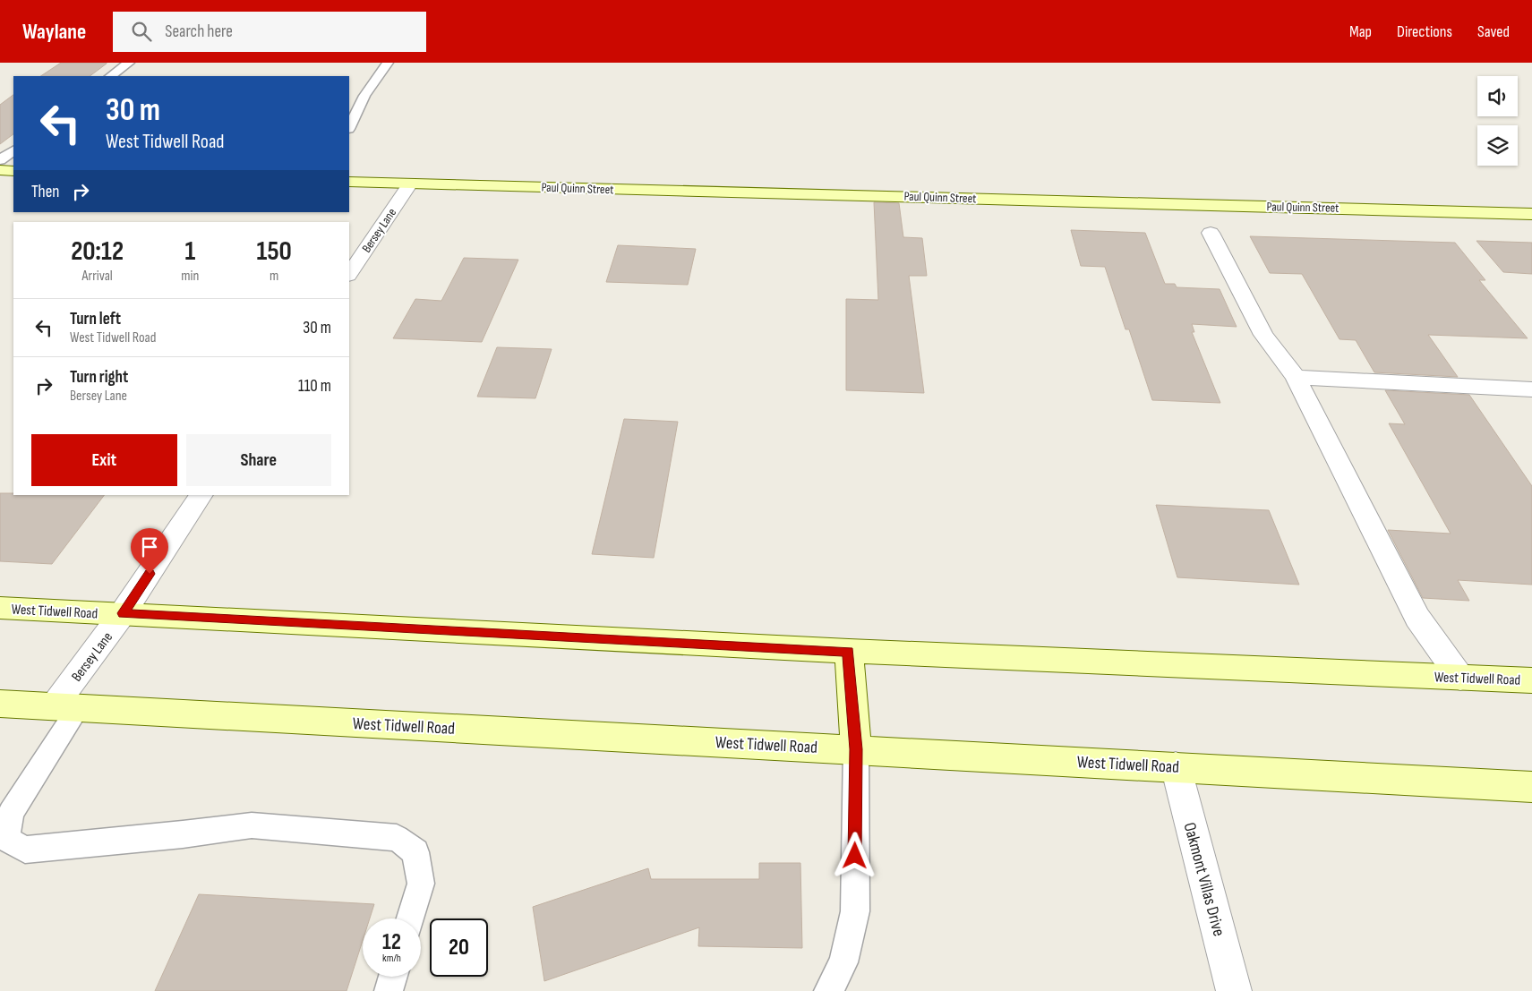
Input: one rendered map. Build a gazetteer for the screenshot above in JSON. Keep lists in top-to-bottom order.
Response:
{
  "streets": {
    "main road": ["Paul Quinn Street", "West Tidwell Road"],
    "street": ["Bersey Lane", "Oakmont Villas Drive"]
  },
  "crossings": [
    ["Paul Quinn Street", "Bersey Lane"],
    ["Bersey Lane", "West Tidwell Road"],
    ["West Tidwell Road", "Oakmont Villas Drive"]
  ],
  "page": {
    "header": "Waylane",
    "search": "Search here",
    "nav": ["Map", "Directions", "Saved"],
    "turn": ["30 m", "West Tidwell Road"],
    "then": "Then",
    "eta": [
      "20:12",
      "Arrival",
      "1",
      "min",
      "150",
      "m"
    ],
    "list": [
      {
        "name": "Turn left",
        "note": "West Tidwell Road",
        "value": "30 m"
      },
      {
        "name": "Turn right",
        "note": "Bersey Lane",
        "value": "110 m"
      }
    ],
    "buttons": ["Exit", "Share"],
    "speed": "12 km/h",
    "limit": "20"
  }
}
